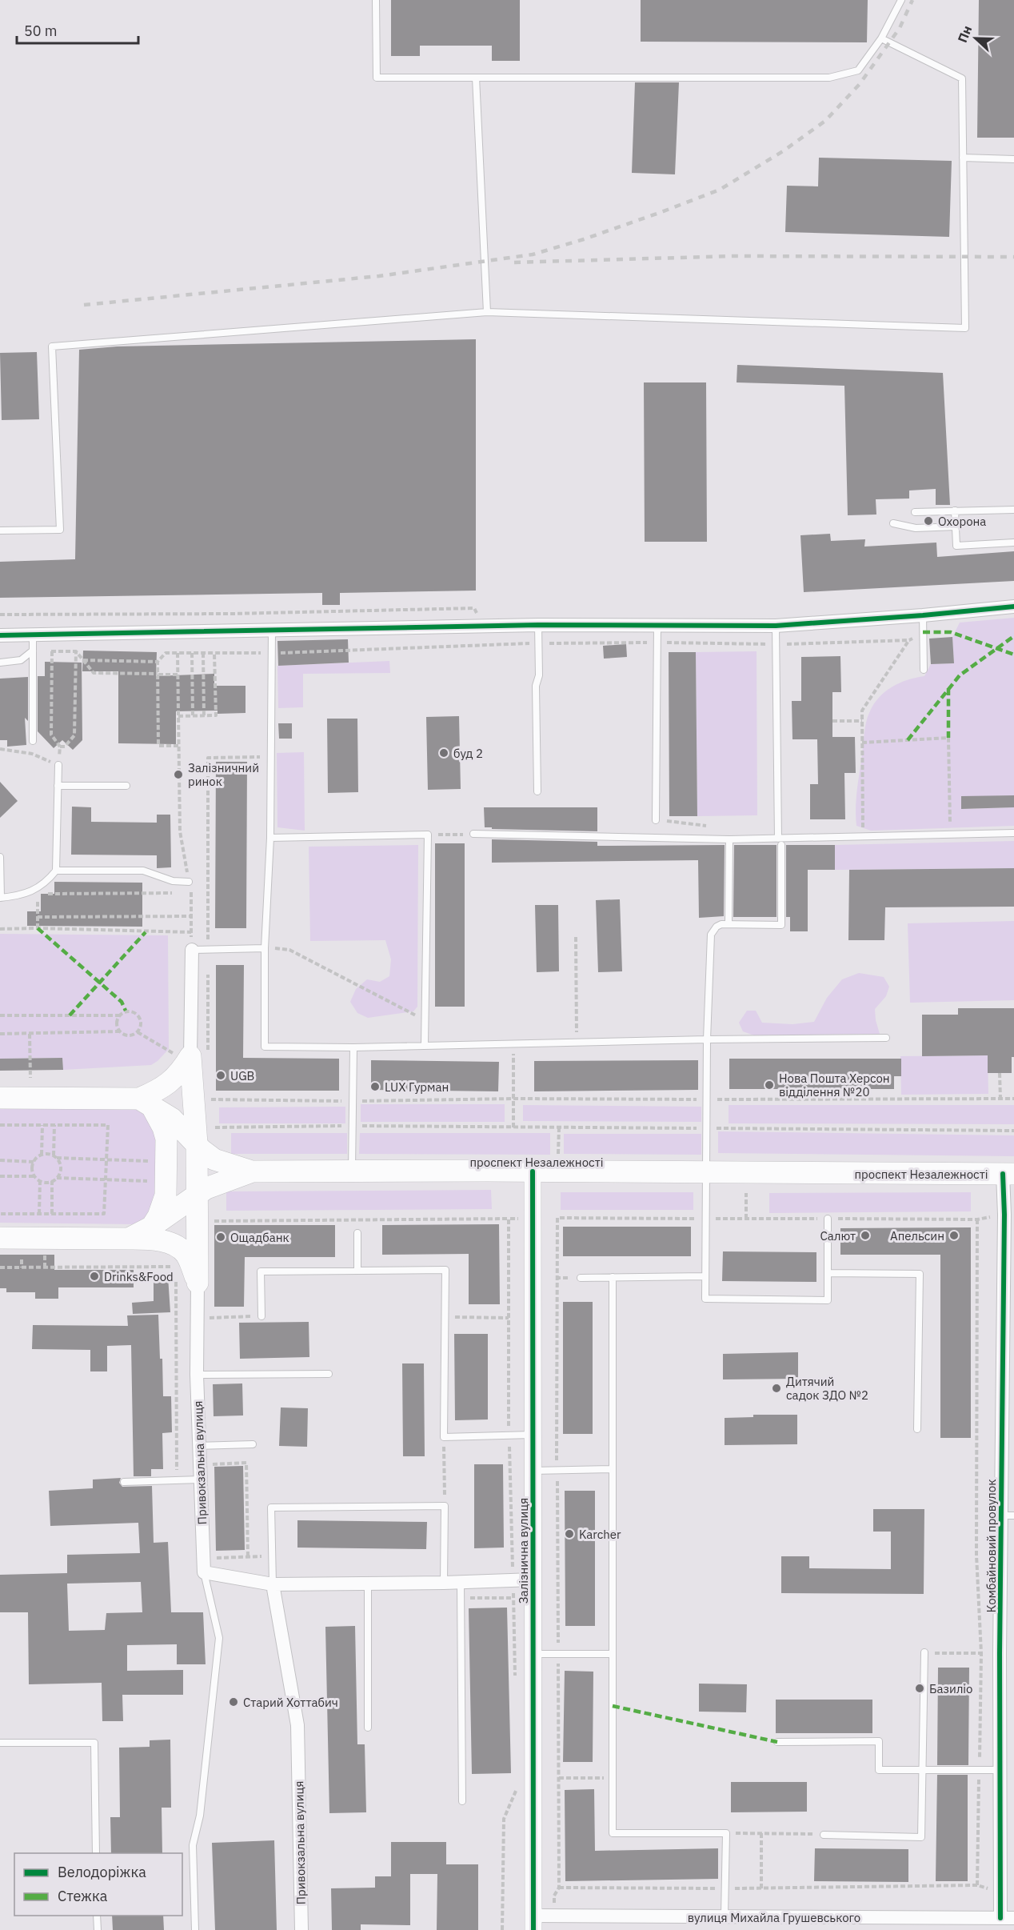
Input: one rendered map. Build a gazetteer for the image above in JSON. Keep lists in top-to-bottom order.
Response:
{
  "streets": {
    "main road": ["проспект Незалежності"],
    "street": [
      "Привокзальна вулиця",
      "Комбайновий провулок",
      "Залізнична вулиця",
      "вулиця Михайла Грушевського"
    ]
  },
  "crossings": [
    ["проспект Незалежності", "Комбайновий провулок"],
    ["проспект Незалежності", "Залізнична вулиця"],
    ["Комбайновий провулок", "вулиця Михайла Грушевського"],
    ["Залізнична вулиця", "вулиця Михайла Грушевського"]
  ],
  "places": [
    "Охорона",
    "буд 2",
    "Залізничний ринок",
    "UGB",
    "Нова Пошта Херсон відділення №20",
    "LUX Гурман",
    "Салют",
    "Апельсин",
    "Ощадбанк",
    "Drinks&Food",
    "Дитячий садок ЗДО №2",
    "Karcher",
    "Базиліо",
    "Старий Хоттабич"
  ],
  "legend": ["Велодоріжка", "Стежка"],
  "scale_bar": "50 m",
  "north": "left"
}
